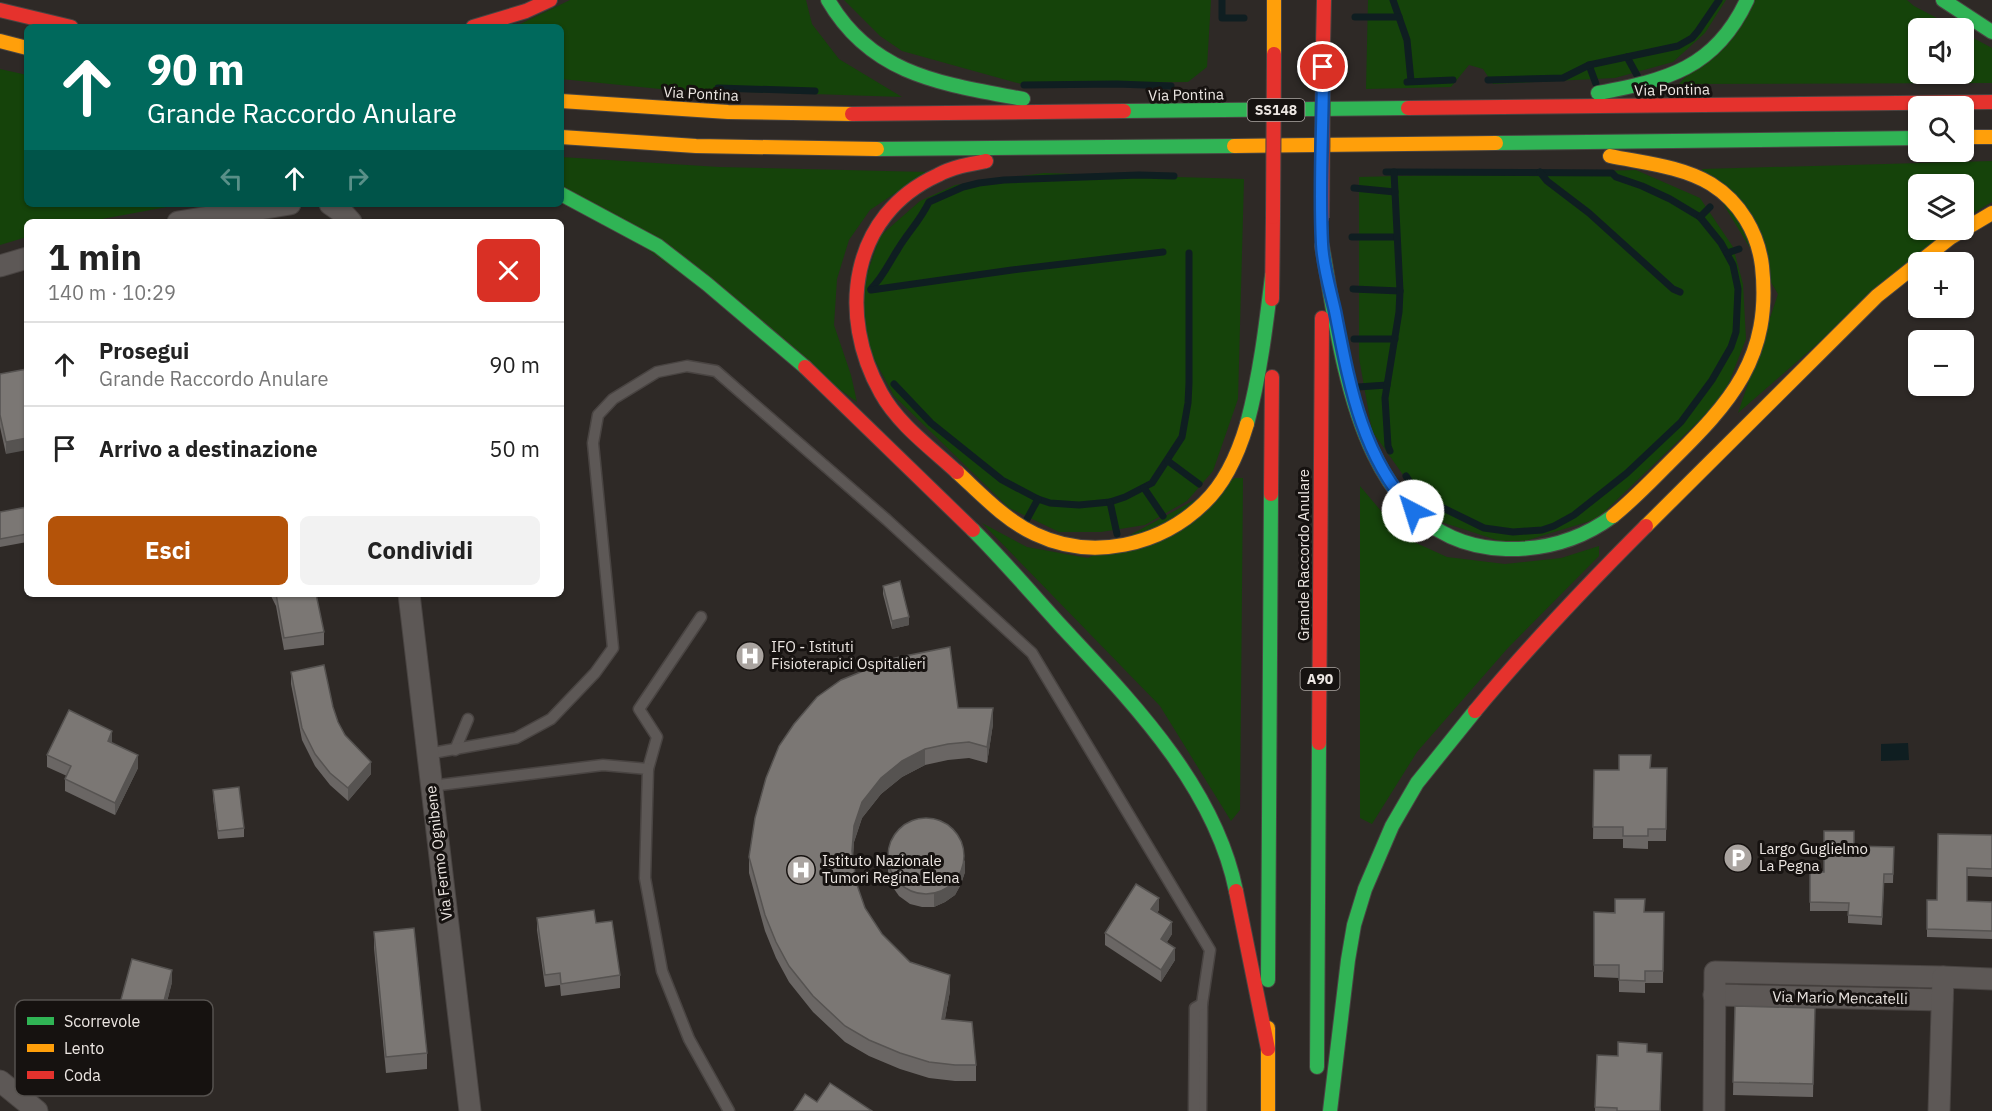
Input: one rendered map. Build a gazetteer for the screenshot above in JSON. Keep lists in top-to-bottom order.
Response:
{
  "streets": {
    "highway": [
      "Via Pontina",
      "SS148",
      "Grande Raccordo Anulare",
      "A90"
    ],
    "street": ["Via Fermo Ognibene", "Via Mario Mencatelli"]
  },
  "places": {
    "hospital": ["IFO - Istituti Fisioterapici Ospitalieri", "Istituto Nazionale Tumori Regina Elena"],
    "parking": ["Largo Guglielmo La Pegna"]
  },
  "legend": ["Scorrevole", "Lento", "Coda"],
  "page": {
    "map_buttons": ["+", "−"],
    "turn": ["90 m", "Grande Raccordo Anulare"],
    "heading": ["1 min", "140 m · 10:29"],
    "list": [
      {
        "name": "Prosegui",
        "note": "Grande Raccordo Anulare",
        "value": "90 m"
      },
      {
        "name": "Arrivo a destinazione",
        "value": "50 m"
      }
    ],
    "buttons": ["Esci", "Condividi"]
  }
}
